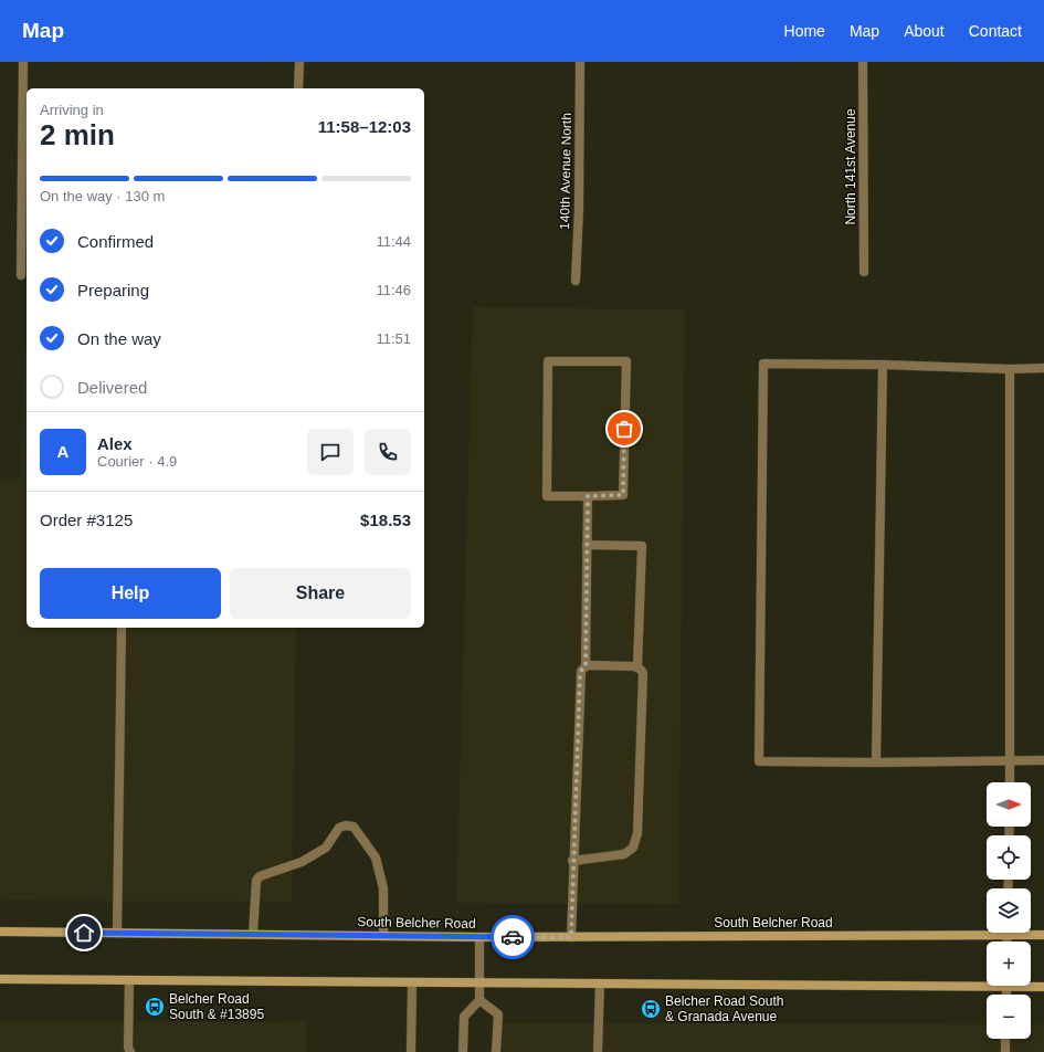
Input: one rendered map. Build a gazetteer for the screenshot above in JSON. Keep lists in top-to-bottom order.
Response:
{
  "streets": {
    "main road": ["South Belcher Road"],
    "street": ["North 141st Avenue", "140th Avenue North"]
  },
  "places": {
    "bus stop": ["Belcher Road South & #13895", "Belcher Road South & Granada Avenue"]
  },
  "north": "right",
  "page": {
    "header": "Map",
    "nav": [
      "Home",
      "Map",
      "About",
      "Contact"
    ],
    "heading": ["2 min", "Arriving in", "11:58–12:03"],
    "panel": [
      "Alex",
      "Courier · 4.9",
      "Order #3125",
      "$18.53"
    ],
    "bar": "On the way · 130 m",
    "list": [
      ["Confirmed", "11:44"],
      ["Preparing", "11:46"],
      ["On the way", "11:51"],
      "Delivered"
    ],
    "round": "A",
    "buttons": ["Help", "Share"],
    "map_buttons": ["+", "−"]
  }
}
